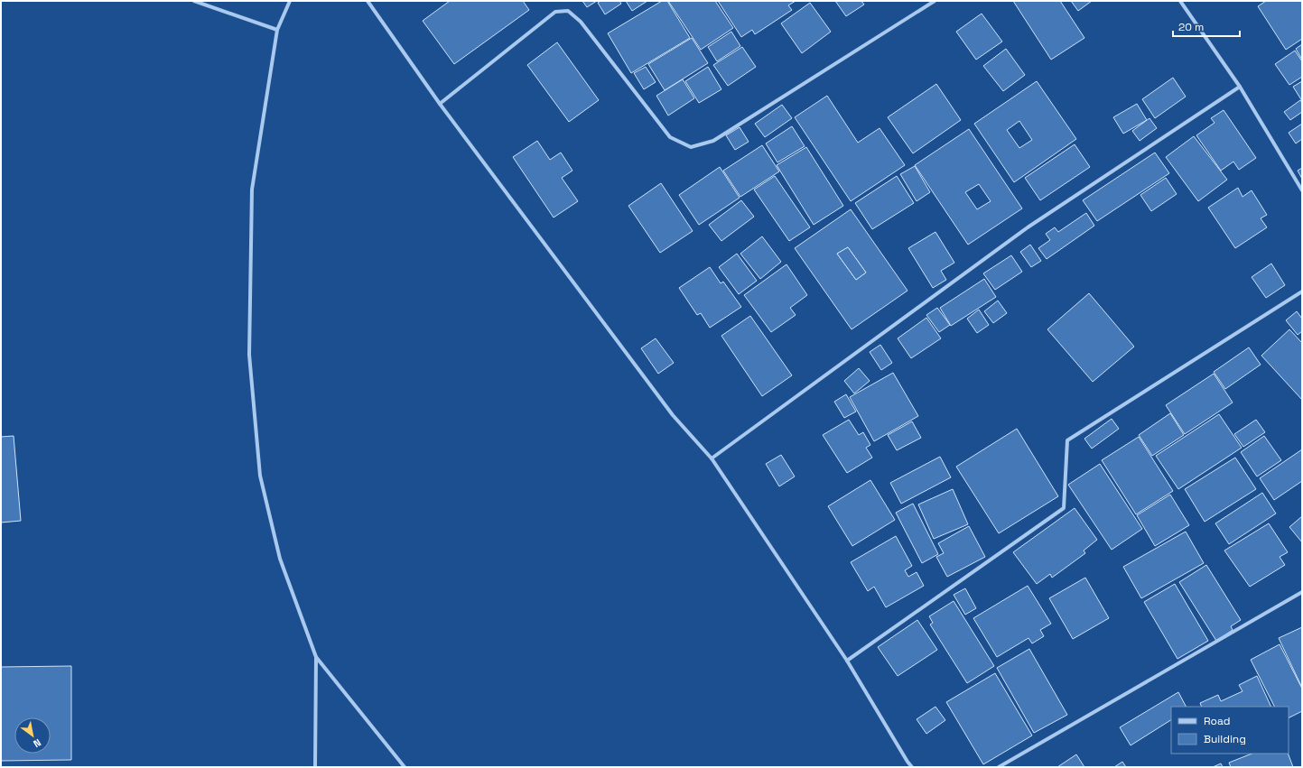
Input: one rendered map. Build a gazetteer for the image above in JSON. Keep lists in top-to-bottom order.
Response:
{
  "legend": ["Road", "Building"],
  "scale_bar": "20 m",
  "north": "bottom right"
}
